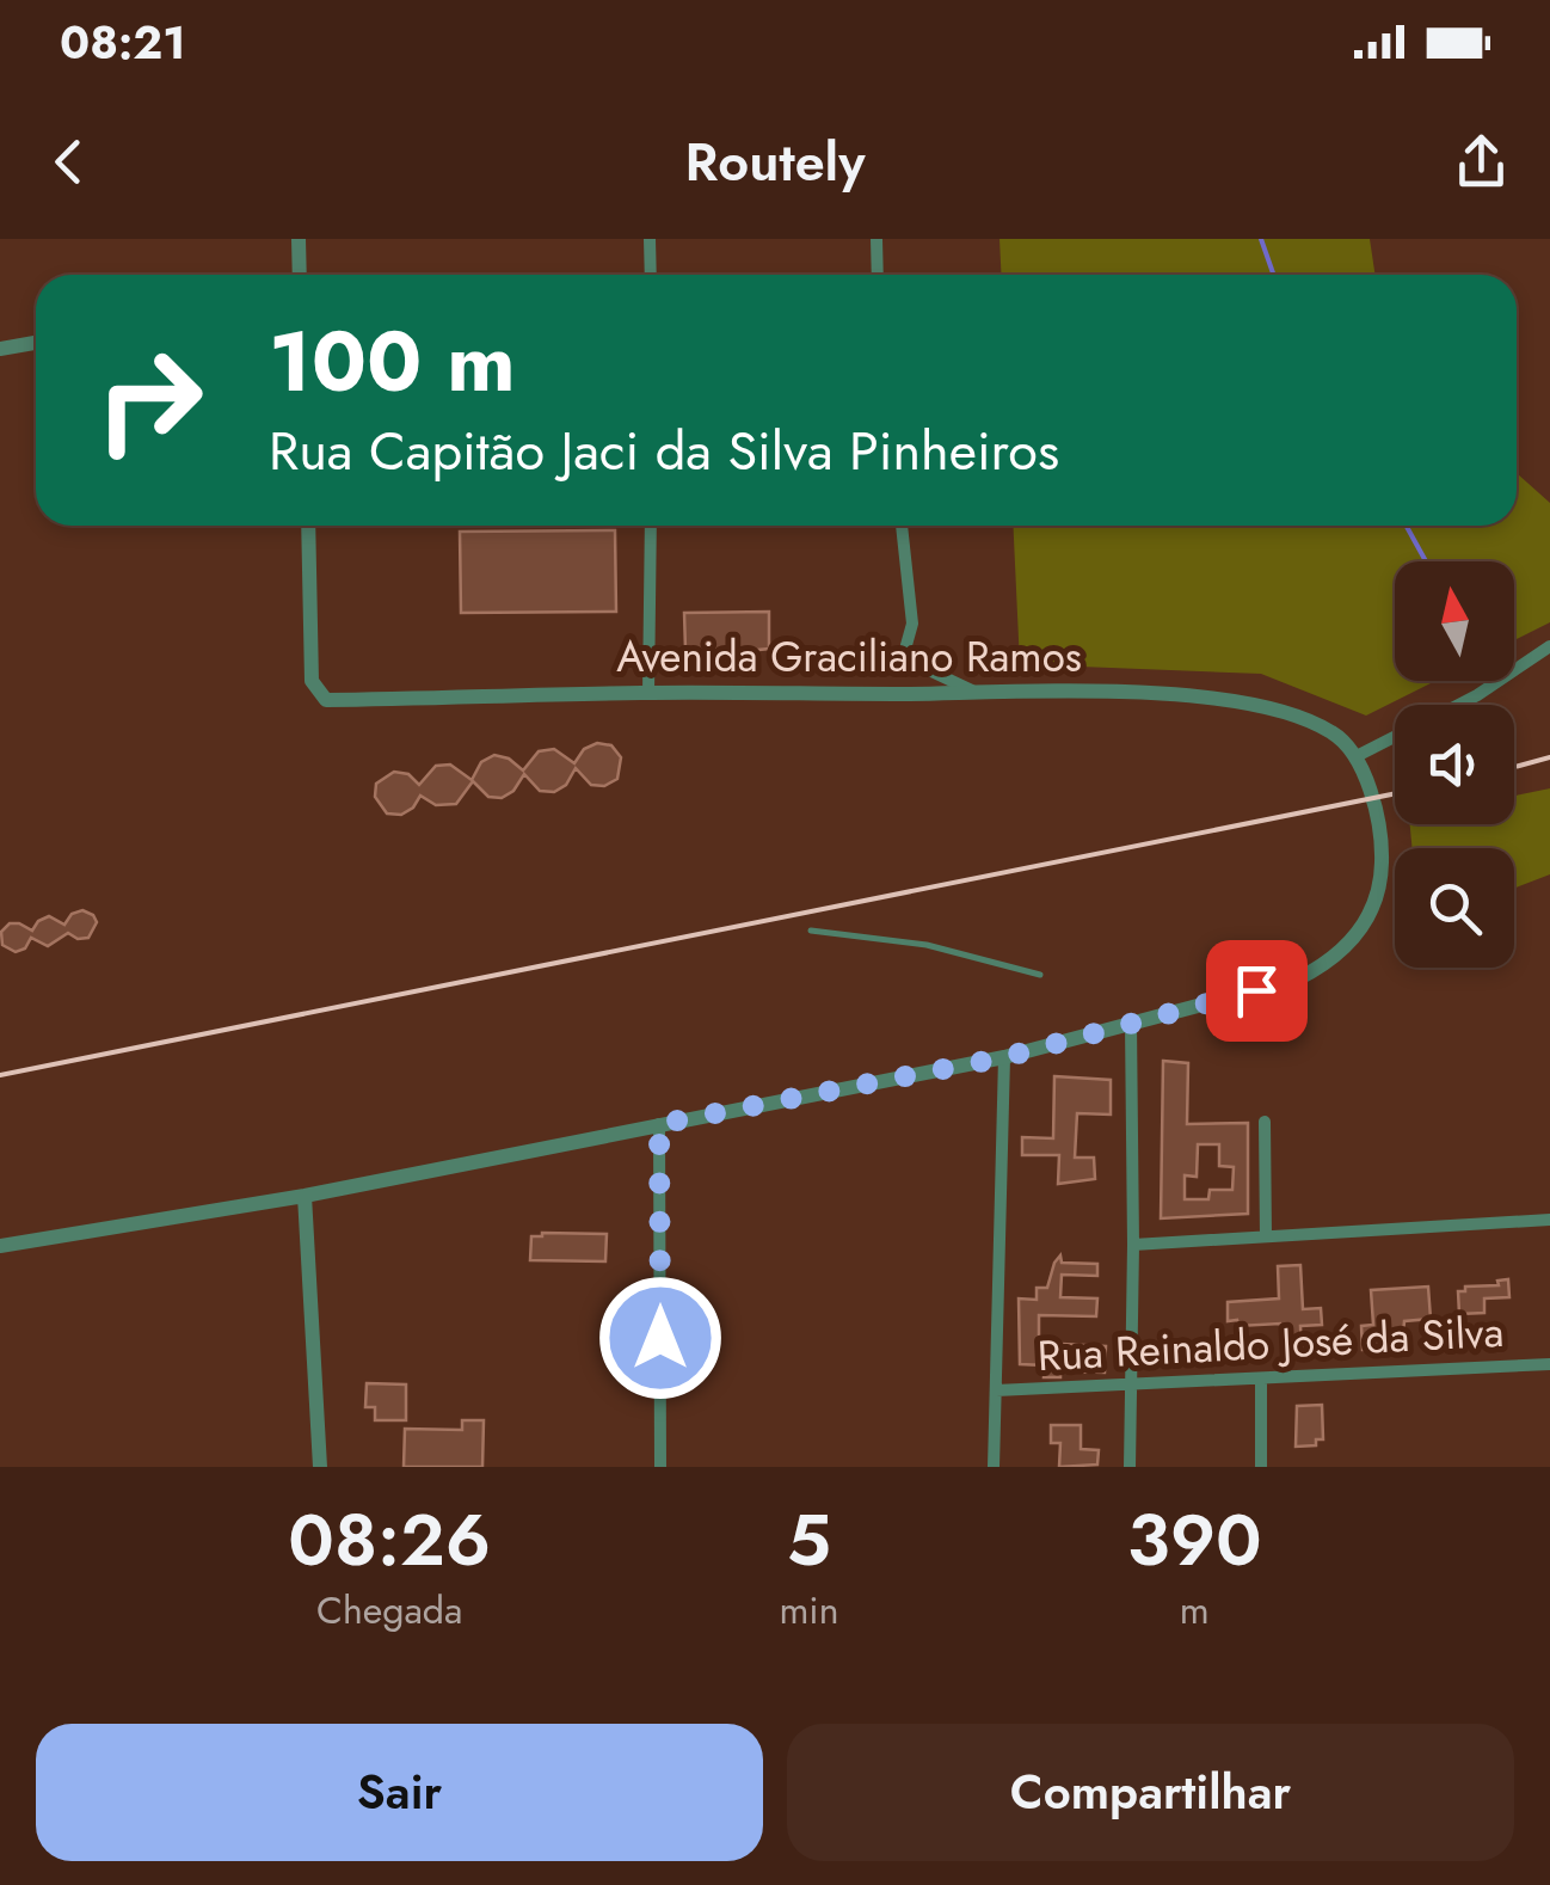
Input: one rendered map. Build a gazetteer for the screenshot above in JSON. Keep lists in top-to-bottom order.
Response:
{
  "streets": {
    "street": ["Avenida Graciliano Ramos", "Rua Reinaldo José da Silva"]
  },
  "north": "top",
  "page": {
    "status": "08:21",
    "header": "Routely",
    "turn": ["100 m", "Rua Capitão Jaci da Silva Pinheiros"],
    "eta": [
      "08:26",
      "Chegada",
      "5",
      "min",
      "390",
      "m"
    ],
    "buttons": ["Sair", "Compartilhar"]
  }
}
